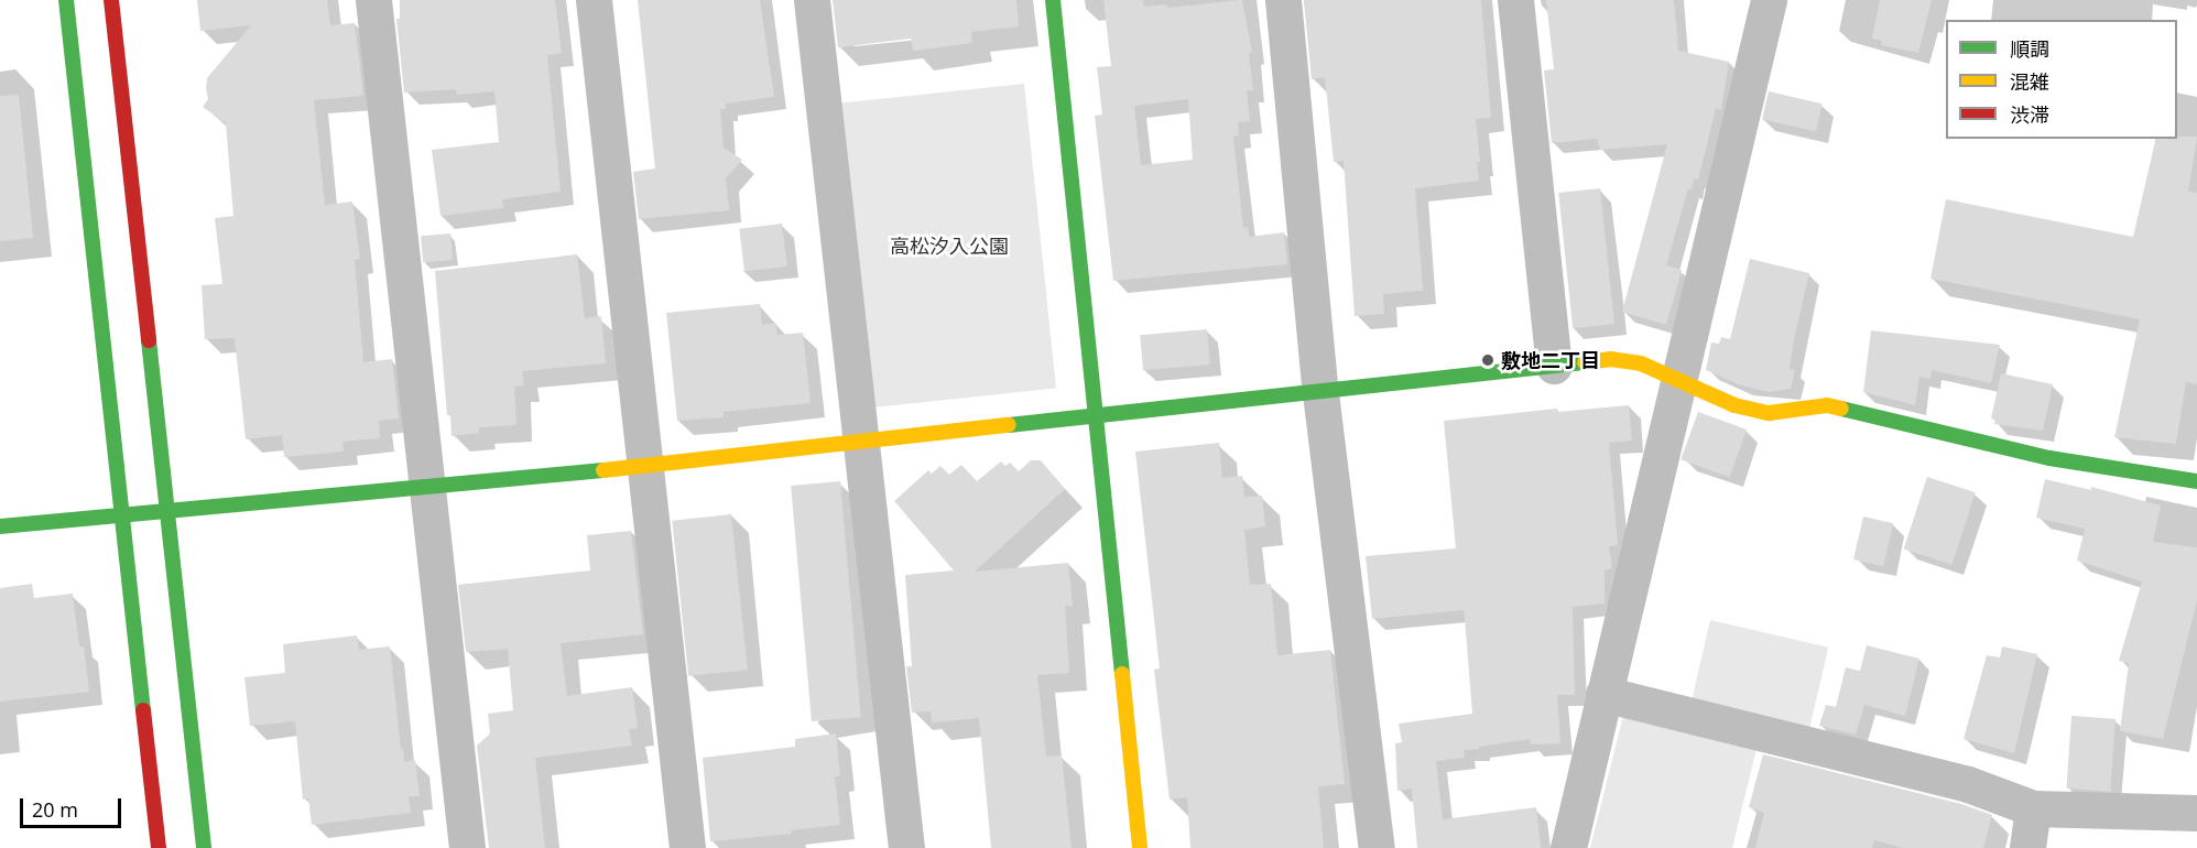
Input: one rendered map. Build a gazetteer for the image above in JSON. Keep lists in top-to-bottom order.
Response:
{
  "parks": ["高松汐入公園"],
  "places": ["敷地二丁目"],
  "legend": ["順調", "混雑", "渋滞"],
  "scale_bar": "20 m"
}
